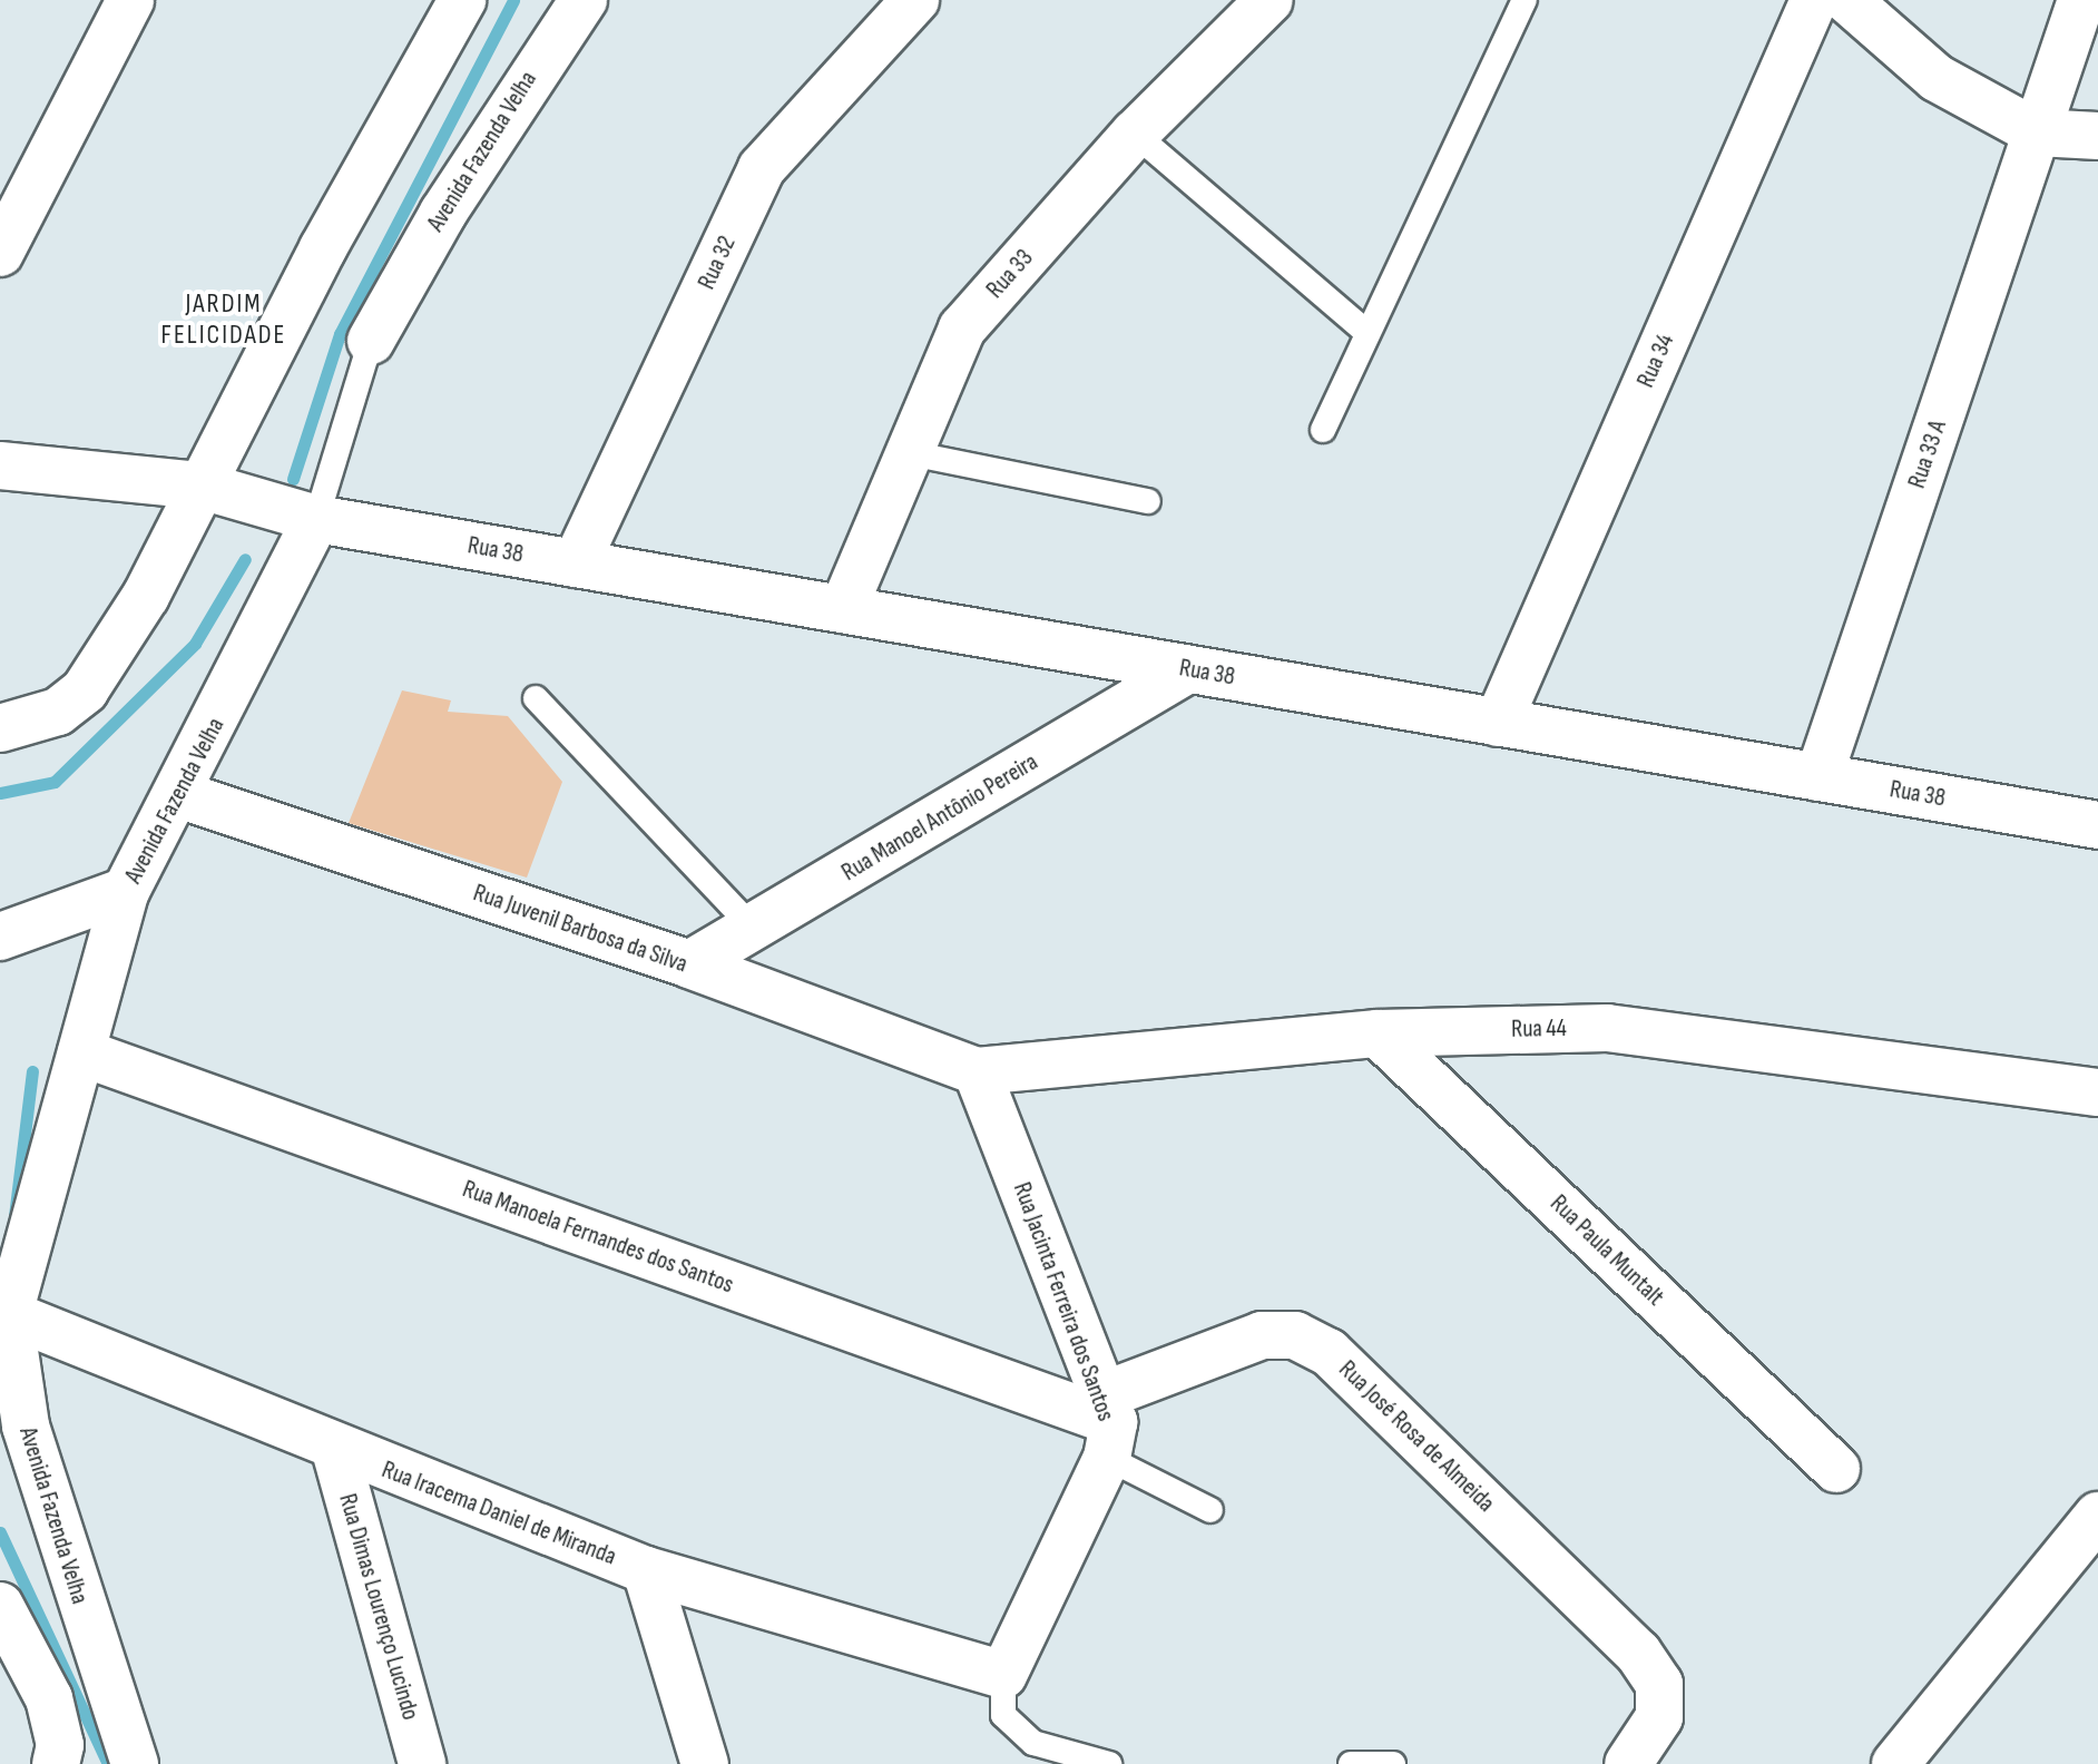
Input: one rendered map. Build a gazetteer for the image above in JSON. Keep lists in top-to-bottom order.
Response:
{
  "streets": {
    "street": [
      "Avenida Fazenda Velha",
      "Rua 32",
      "Rua 33",
      "Rua 34",
      "Rua 33 A",
      "Rua 38",
      "Rua Manoel Antônio Pereira",
      "Rua Juvenil Barbosa da Silva",
      "Rua 44",
      "Rua Manoela Fernandes dos Santos",
      "Rua Paula Muntalt",
      "Rua Jacinta Ferreira dos Santos",
      "Rua José Rosa de Almeida",
      "Rua Iracema Daniel de Miranda",
      "Rua Dimas Lourenço Lucindo"
    ]
  },
  "crossings": [
    ["Avenida Fazenda Velha", "Rua 38"],
    ["Avenida Fazenda Velha", "Rua Juvenil Barbosa da Silva"],
    ["Avenida Fazenda Velha", "Rua Manoela Fernandes dos Santos"],
    ["Avenida Fazenda Velha", "Rua Iracema Daniel de Miranda"],
    ["Rua 32", "Rua 38"],
    ["Rua 33", "Rua 38"],
    ["Rua 34", "Rua 38"],
    ["Rua 33 A", "Rua 38"],
    ["Rua 38", "Rua Manoel Antônio Pereira"],
    ["Rua Manoel Antônio Pereira", "Rua Juvenil Barbosa da Silva"],
    ["Rua Juvenil Barbosa da Silva", "Rua 44"],
    ["Rua Juvenil Barbosa da Silva", "Rua Jacinta Ferreira dos Santos"],
    ["Rua 44", "Rua Paula Muntalt"],
    ["Rua 44", "Rua Jacinta Ferreira dos Santos"],
    ["Rua Manoela Fernandes dos Santos", "Rua Jacinta Ferreira dos Santos"],
    ["Rua Manoela Fernandes dos Santos", "Rua José Rosa de Almeida"],
    ["Rua Jacinta Ferreira dos Santos", "Rua José Rosa de Almeida"],
    ["Rua Jacinta Ferreira dos Santos", "Rua Iracema Daniel de Miranda"],
    ["Rua Iracema Daniel de Miranda", "Rua Dimas Lourenço Lucindo"]
  ],
  "districts": ["JARDIM FELICIDADE"]
}
